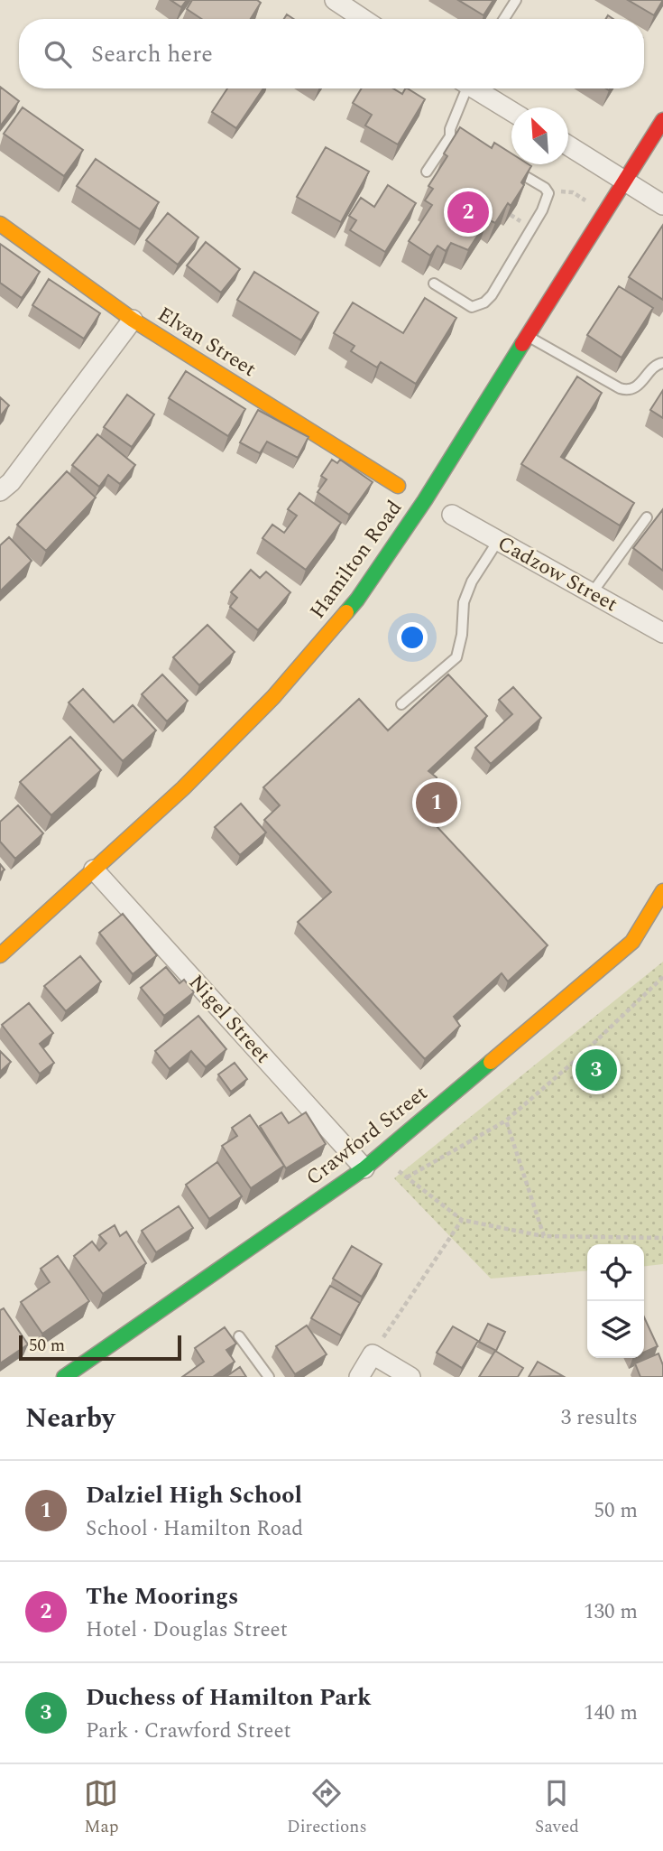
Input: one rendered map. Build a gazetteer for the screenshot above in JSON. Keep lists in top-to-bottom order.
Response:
{
  "streets": {
    "street": [
      "Elvan Street",
      "Hamilton Road",
      "Cadzow Street",
      "Nigel Street",
      "Crawford Street"
    ]
  },
  "crossings": [
    ["Hamilton Road", "Nigel Street"],
    ["Nigel Street", "Crawford Street"]
  ],
  "scale_bar": "50 m",
  "north": "top left",
  "page": {
    "search": "Search here",
    "pins": ["2", "1", "3"],
    "scale": "50 m",
    "heading": ["Nearby", "3 results"],
    "list": [
      {
        "mark": "1",
        "name": "Dalziel High School",
        "note": "School · Hamilton Road",
        "value": "50 m"
      },
      {
        "mark": "2",
        "name": "The Moorings",
        "note": "Hotel · Douglas Street",
        "value": "130 m"
      },
      {
        "mark": "3",
        "name": "Duchess of Hamilton Park",
        "note": "Park · Crawford Street",
        "value": "140 m"
      }
    ],
    "nav": ["Map", "Directions", "Saved"]
  }
}
